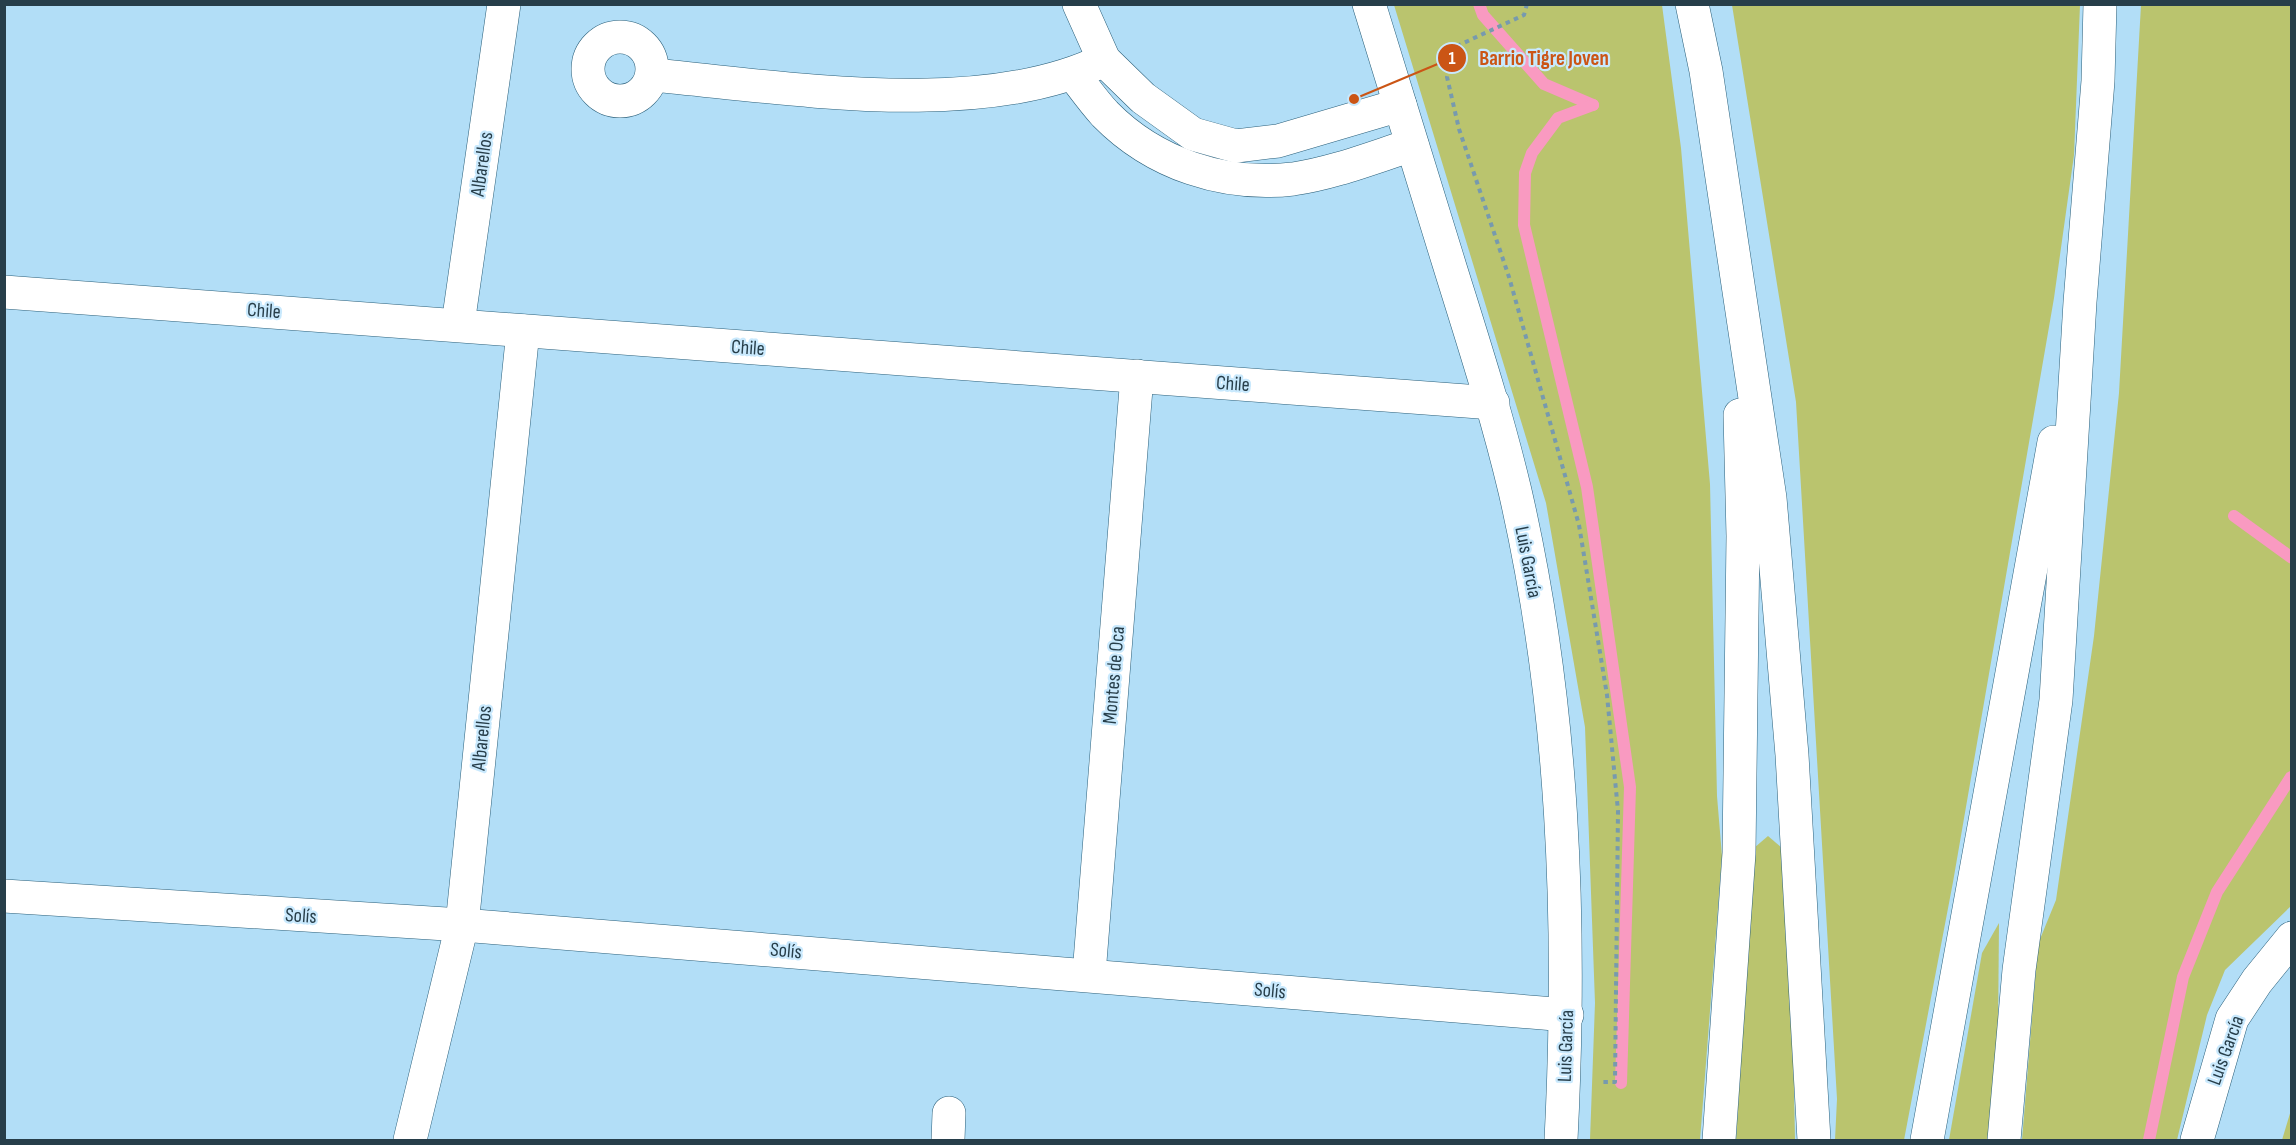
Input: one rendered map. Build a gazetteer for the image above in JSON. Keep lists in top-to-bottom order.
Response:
{
  "streets": {
    "main road": [
      "Albarellos",
      "Chile",
      "Luis García",
      "Montes de Oca",
      "Solís"
    ]
  },
  "crossings": [
    ["Albarellos", "Chile"],
    ["Albarellos", "Solís"],
    ["Chile", "Luis García"],
    ["Chile", "Montes de Oca"],
    ["Luis García", "Solís"],
    ["Montes de Oca", "Solís"]
  ],
  "places": ["Barrio Tigre Joven"]
}
